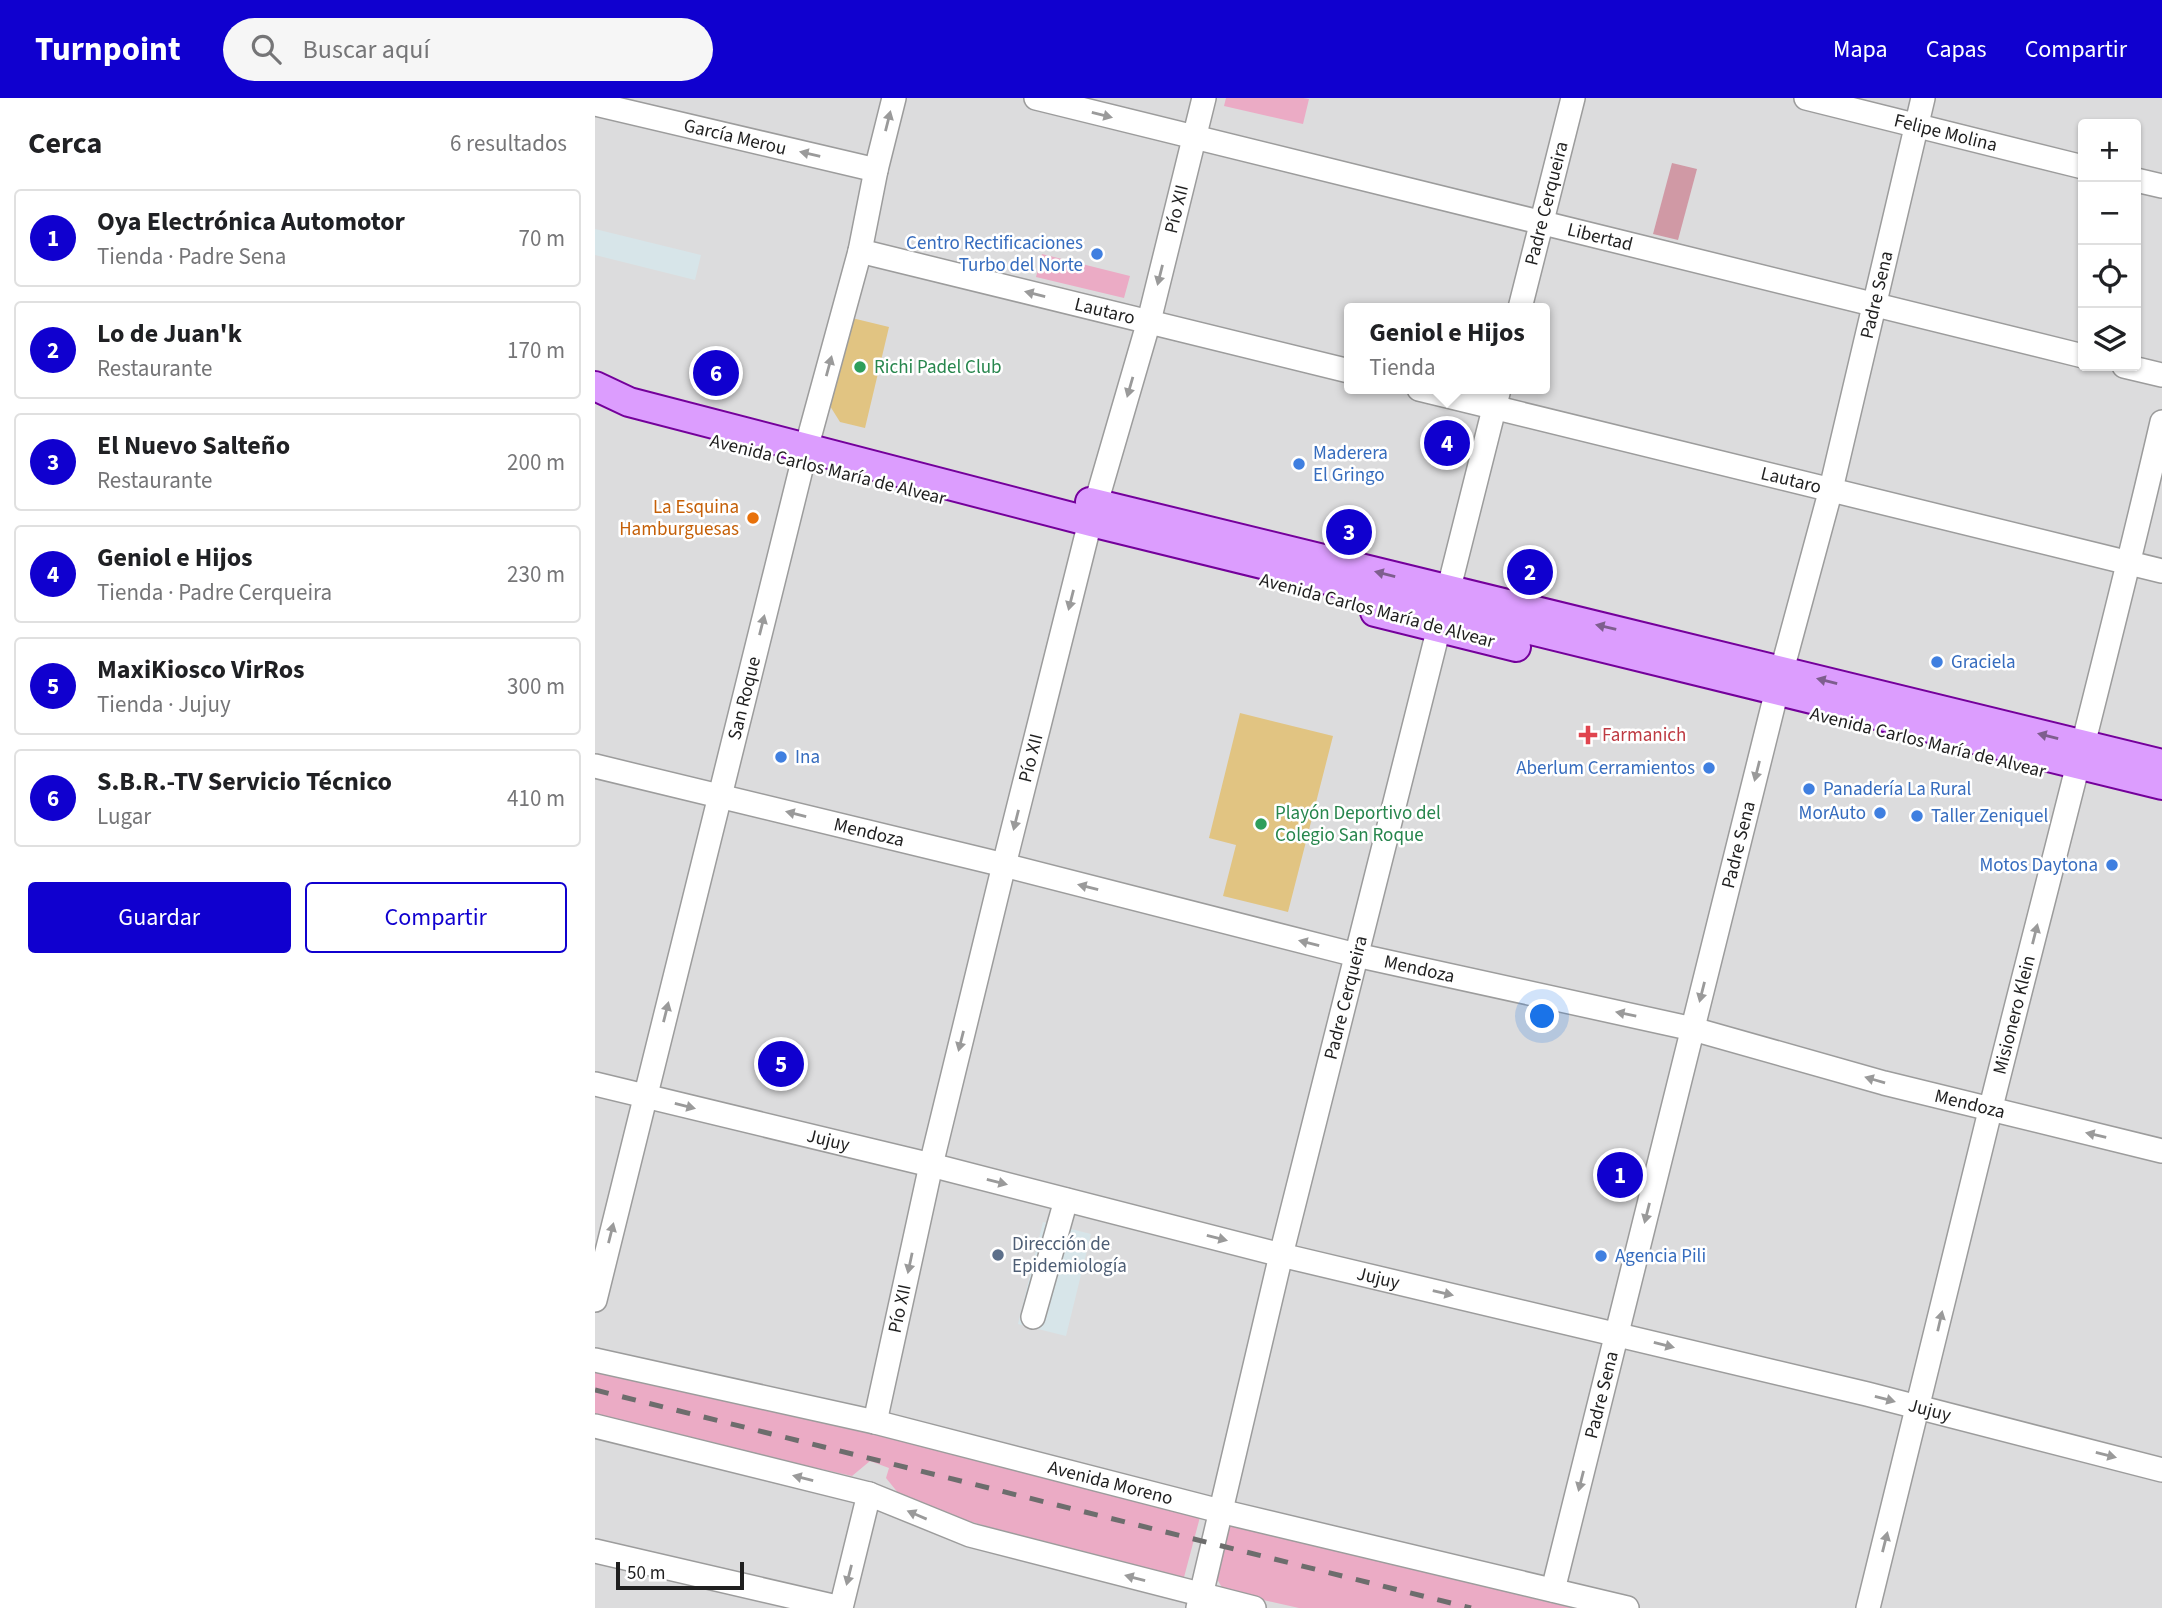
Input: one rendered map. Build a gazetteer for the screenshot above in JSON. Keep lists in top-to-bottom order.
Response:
{
  "streets": {
    "main road": ["Avenida Carlos María de Alvear"],
    "street": [
      "Felipe Molina",
      "García Merou",
      "Padre Cerqueira",
      "Pío XII",
      "Libertad",
      "Padre Sena",
      "Lautaro",
      "San Roque",
      "Mendoza",
      "Misionero Klein",
      "Jujuy",
      "Avenida Moreno"
    ]
  },
  "crossings": [
    ["Felipe Molina", "Padre Sena"],
    ["García Merou", "San Roque"],
    ["Padre Cerqueira", "Libertad"],
    ["Padre Cerqueira", "Lautaro"],
    ["Padre Cerqueira", "Avenida Carlos María de Alvear"],
    ["Padre Cerqueira", "Mendoza"],
    ["Padre Cerqueira", "Jujuy"],
    ["Padre Cerqueira", "Avenida Moreno"],
    ["Pío XII", "Libertad"],
    ["Pío XII", "Lautaro"],
    ["Pío XII", "Avenida Carlos María de Alvear"],
    ["Pío XII", "Mendoza"],
    ["Pío XII", "Jujuy"],
    ["Pío XII", "Avenida Moreno"],
    ["Libertad", "Padre Sena"],
    ["Padre Sena", "Lautaro"],
    ["Padre Sena", "Avenida Carlos María de Alvear"],
    ["Padre Sena", "Mendoza"],
    ["Padre Sena", "Jujuy"],
    ["Padre Sena", "Avenida Moreno"],
    ["Lautaro", "San Roque"],
    ["Lautaro", "Misionero Klein"],
    ["Avenida Carlos María de Alvear", "San Roque"],
    ["Avenida Carlos María de Alvear", "Misionero Klein"],
    ["San Roque", "Mendoza"],
    ["San Roque", "Jujuy"],
    ["Mendoza", "Misionero Klein"],
    ["Misionero Klein", "Jujuy"]
  ],
  "one_way": [
    "García Merou",
    "Pío XII",
    "Padre Sena",
    "San Roque",
    "Mendoza",
    "Misionero Klein",
    "Jujuy"
  ],
  "places": {
    "other": [
      "Centro Rectificaciones Turbo del Norte",
      "Richi Padel Club",
      "Maderera El Gringo",
      "La Esquina Hamburguesas",
      "Graciela",
      "Ina",
      "Aberlum Cerramientos",
      "Panadería La Rural",
      "MorAuto",
      "Taller Zeniquel",
      "Playón Deportivo del Colegio San Roque",
      "Motos Daytona",
      "Dirección de Epidemiología",
      "Agencia Pili"
    ],
    "health": ["Farmanich"]
  },
  "scale_bar": "50 m",
  "page": {
    "header": "Turnpoint",
    "search": "Buscar aquí",
    "nav": ["Mapa", "Capas", "Compartir"],
    "heading": ["Cerca", "6 resultados"],
    "map_buttons": ["+", "−"],
    "list": [
      {
        "mark": "1",
        "name": "Oya Electrónica Automotor",
        "note": "Tienda · Padre Sena",
        "value": "70 m"
      },
      {
        "mark": "2",
        "name": "Lo de Juan'k",
        "note": "Restaurante",
        "value": "170 m"
      },
      {
        "mark": "3",
        "name": "El Nuevo Salteño",
        "note": "Restaurante",
        "value": "200 m"
      },
      {
        "mark": "4",
        "name": "Geniol e Hijos",
        "note": "Tienda · Padre Cerqueira",
        "value": "230 m"
      },
      {
        "mark": "5",
        "name": "MaxiKiosco VirRos",
        "note": "Tienda · Jujuy",
        "value": "300 m"
      },
      {
        "mark": "6",
        "name": "S.B.R.-TV Servicio Técnico",
        "note": "Lugar",
        "value": "410 m"
      }
    ],
    "popup": ["Geniol e Hijos", "Tienda"],
    "pins": [
      "6",
      "4",
      "3",
      "2",
      "5",
      "1"
    ],
    "buttons": ["Guardar", "Compartir"],
    "scale": "50 m"
  }
}
